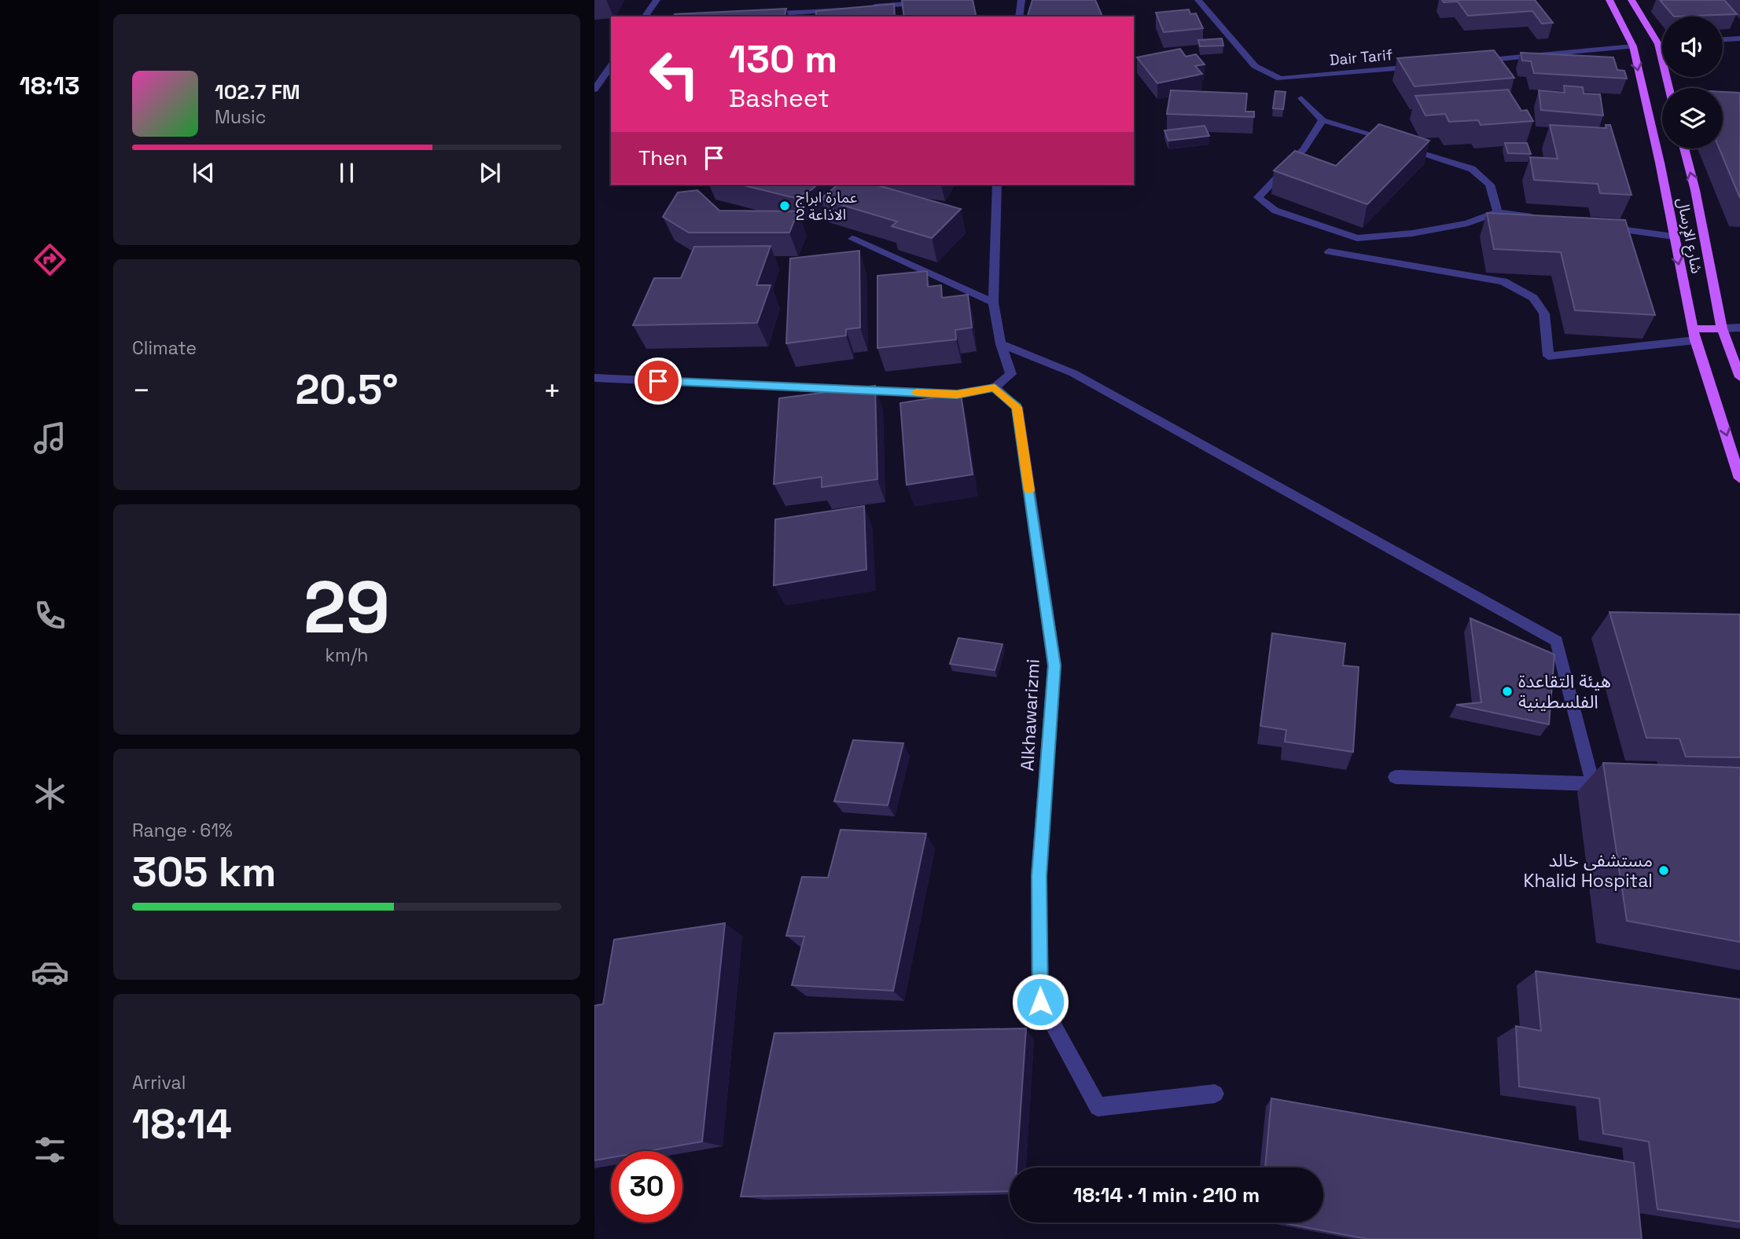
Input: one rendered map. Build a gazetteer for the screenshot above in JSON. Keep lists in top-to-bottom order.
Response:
{
  "streets": {
    "main road": ["شارع الإرسال"],
    "street": ["Dair Tarif", "Alkhawarizmi"]
  },
  "places": ["عمارة ابراج الاذاعة 2", "هيئة التقاعدة الفلسطينية", "مستشفى خالد Khalid Hospital"],
  "page": {
    "tabs": "18:13",
    "turn": ["130 m", "Basheet"],
    "song": ["102.7 FM", "Music"],
    "then": "Then",
    "tile": [
      "Climate",
      ["29", "km/h"],
      ["Range · 61%", "305 km"],
      ["Arrival", "18:14"]
    ],
    "heat": ["−", "20.5°", "+"],
    "limit": "30",
    "trip": "18:14 · 1 min · 210 m"
  }
}
